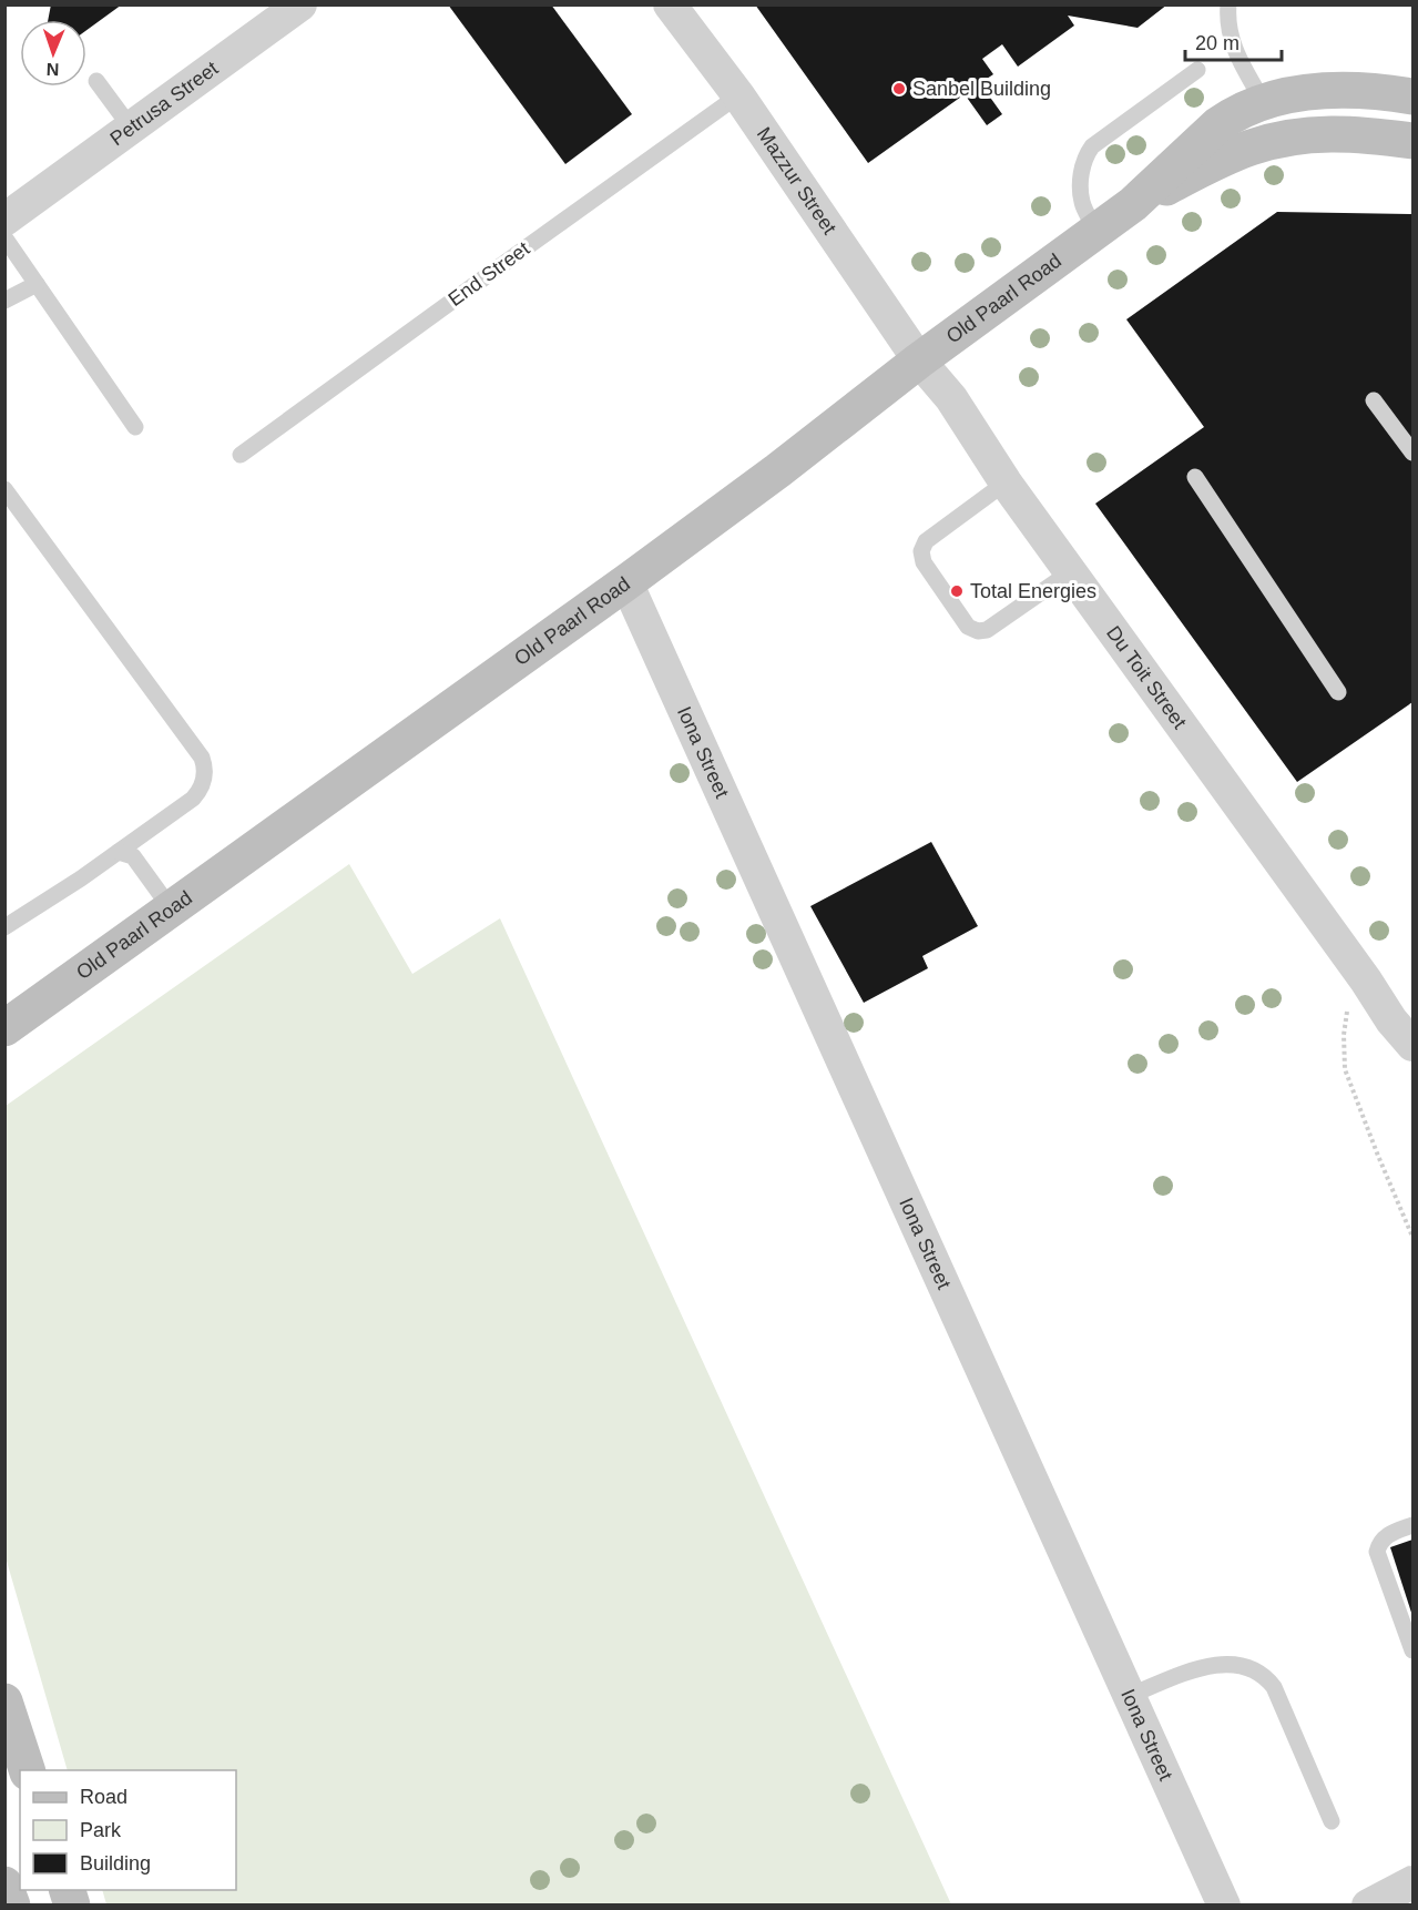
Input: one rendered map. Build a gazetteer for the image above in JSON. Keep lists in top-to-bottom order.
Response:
{
  "streets": {
    "main road": ["Old Paarl Road"],
    "street": [
      "Petrusa Street",
      "Mazzur Street",
      "Du Toit Street",
      "Iona Street"
    ],
    "lane": ["End Street"]
  },
  "crossings": [
    ["Mazzur Street", "End Street"],
    ["Mazzur Street", "Old Paarl Road"],
    ["Mazzur Street", "Du Toit Street"],
    ["Old Paarl Road", "Du Toit Street"],
    ["Old Paarl Road", "Iona Street"]
  ],
  "places": ["Sanbel Building", "Total Energies"],
  "legend": ["Road", "Park", "Building"],
  "scale_bar": "20 m",
  "north": "bottom"
}
